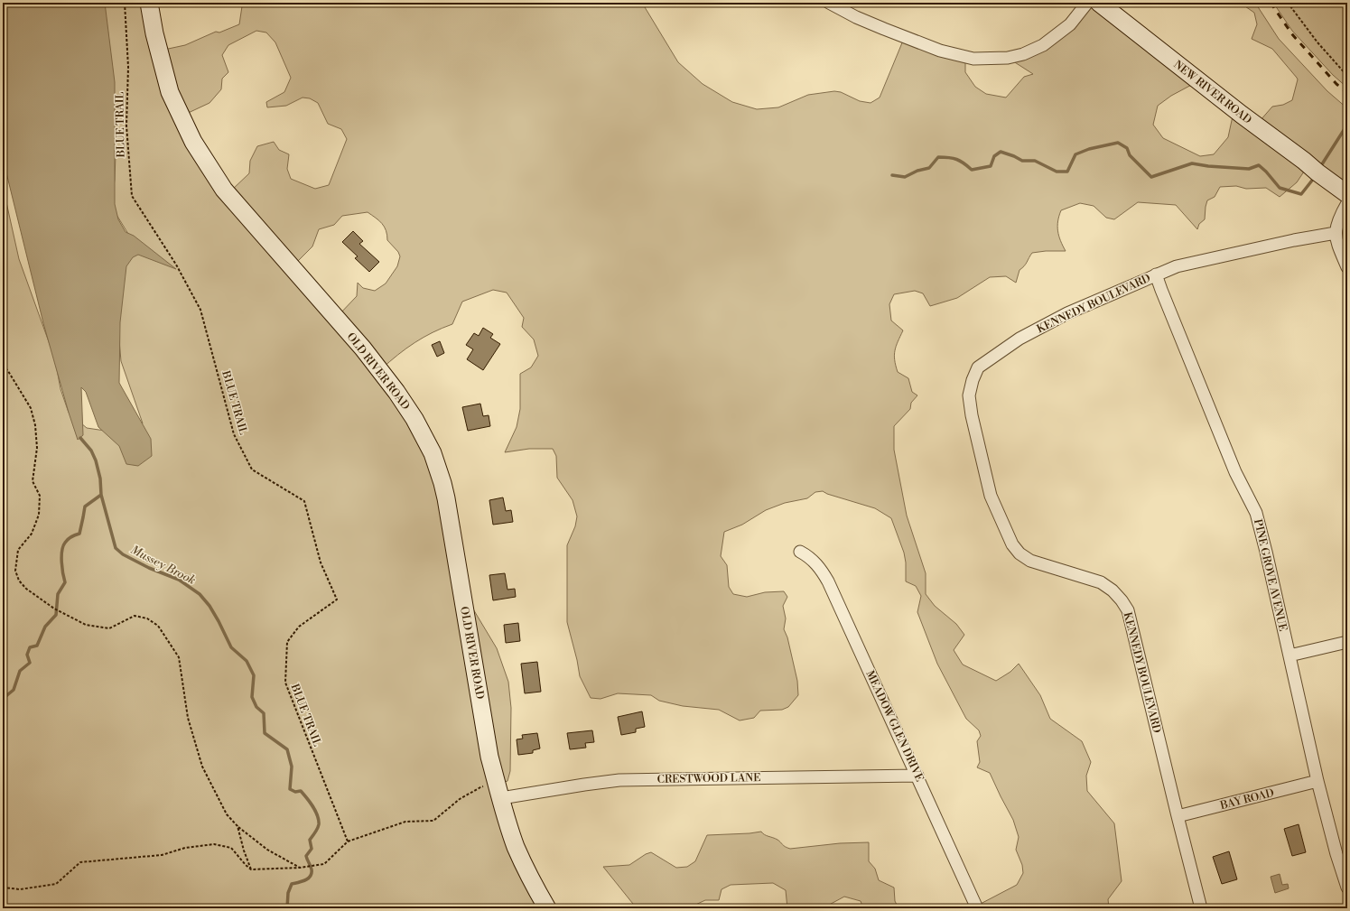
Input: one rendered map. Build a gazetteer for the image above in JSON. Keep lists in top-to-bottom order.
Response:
{
  "streets": {
    "main road": ["NEW RIVER ROAD", "OLD RIVER ROAD"],
    "street": [
      "KENNEDY BOULEVARD",
      "PINE GROVE AVENUE",
      "MEADOW GLEN DRIVE",
      "CRESTWOOD LANE",
      "BAY ROAD"
    ],
    "path": ["BLUE TRAIL"]
  },
  "crossings": [
    ["KENNEDY BOULEVARD", "PINE GROVE AVENUE"],
    ["KENNEDY BOULEVARD", "BAY ROAD"],
    ["OLD RIVER ROAD", "CRESTWOOD LANE"],
    ["PINE GROVE AVENUE", "BAY ROAD"],
    ["MEADOW GLEN DRIVE", "CRESTWOOD LANE"]
  ],
  "water": ["Mussey Brook"]
}
